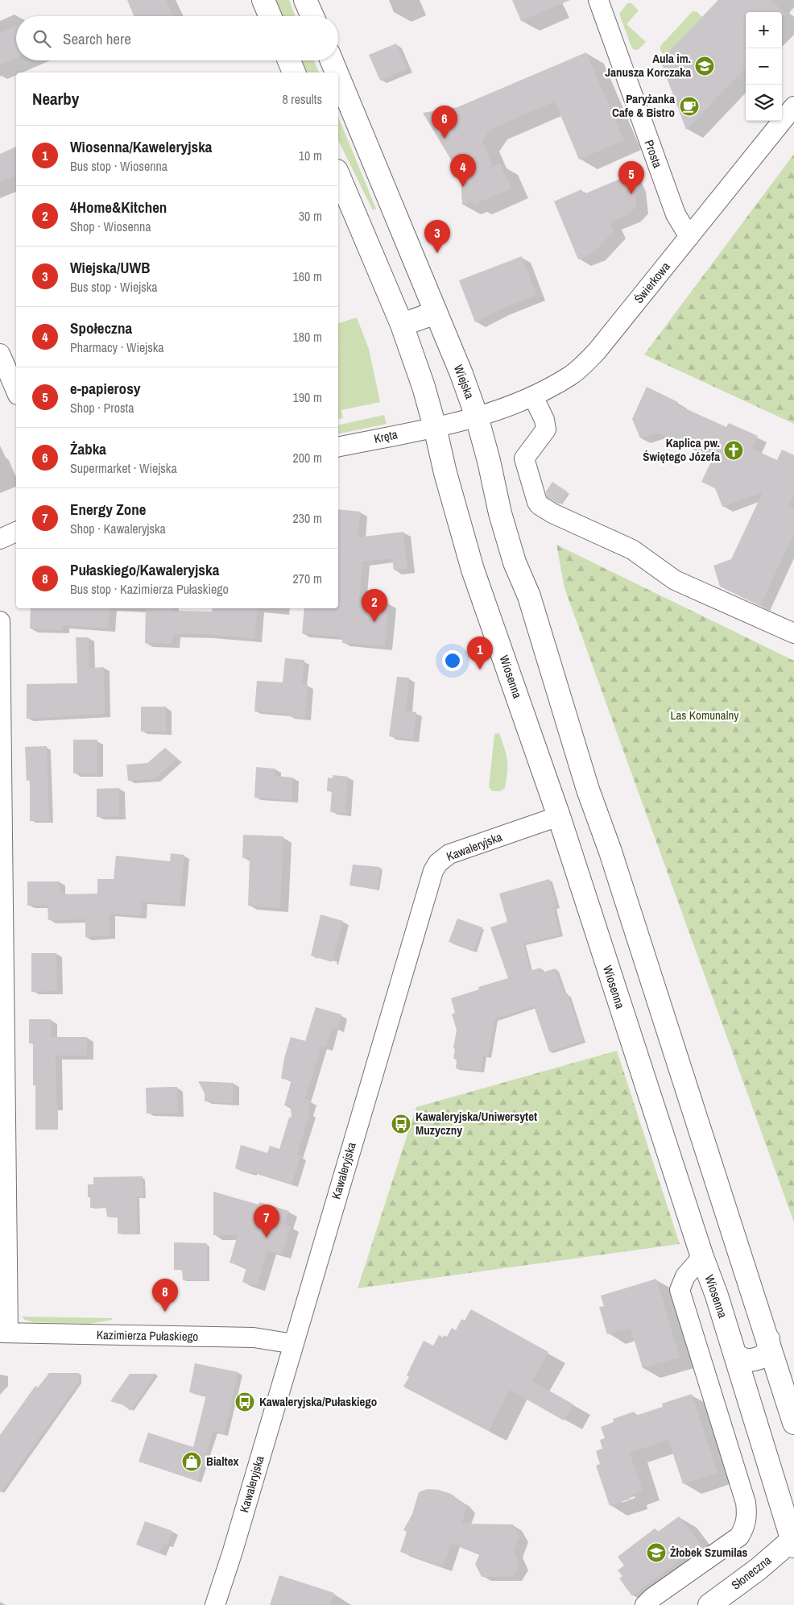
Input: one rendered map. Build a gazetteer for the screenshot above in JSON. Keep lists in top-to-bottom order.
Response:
{
  "streets": {
    "main road": ["Wiejska", "Wiosenna", "Słoneczna"],
    "street": [
      "Prosta",
      "Świerkowa",
      "Kręta",
      "Kawaleryjska",
      "Kazimierza Pułaskiego"
    ]
  },
  "crossings": [
    ["Prosta", "Świerkowa"],
    ["Świerkowa", "Wiejska"],
    ["Kręta", "Wiosenna"],
    ["Wiosenna", "Kawaleryjska"],
    ["Wiosenna", "Słoneczna"],
    ["Kawaleryjska", "Kazimierza Pułaskiego"]
  ],
  "parks": ["Las Komunalny"],
  "places": {
    "school or university": ["Aula im. Janusza Korczaka", "Żłobek Szumilas"],
    "cafe": ["Paryżanka Cafe & Bistro"],
    "church": ["Kaplica pw. Świętego Józefa"],
    "bus stop": ["Kawaleryjska/Uniwersytet Muzyczny", "Kawaleryjska/Pułaskiego"],
    "shop": ["Bialtex"]
  },
  "page": {
    "map_buttons": ["+", "−"],
    "search": "Search here",
    "heading": ["Nearby", "8 results"],
    "pins": [
      "6",
      "4",
      "5",
      "3",
      "2",
      "1",
      "7",
      "8"
    ],
    "list": [
      {
        "mark": "1",
        "name": "Wiosenna/Kaweleryjska",
        "note": "Bus stop · Wiosenna",
        "value": "10 m"
      },
      {
        "mark": "2",
        "name": "4Home&Kitchen",
        "note": "Shop · Wiosenna",
        "value": "30 m"
      },
      {
        "mark": "3",
        "name": "Wiejska/UWB",
        "note": "Bus stop · Wiejska",
        "value": "160 m"
      },
      {
        "mark": "4",
        "name": "Społeczna",
        "note": "Pharmacy · Wiejska",
        "value": "180 m"
      },
      {
        "mark": "5",
        "name": "e-papierosy",
        "note": "Shop · Prosta",
        "value": "190 m"
      },
      {
        "mark": "6",
        "name": "Żabka",
        "note": "Supermarket · Wiejska",
        "value": "200 m"
      },
      {
        "mark": "7",
        "name": "Energy Zone",
        "note": "Shop · Kawaleryjska",
        "value": "230 m"
      },
      {
        "mark": "8",
        "name": "Pułaskiego/Kawaleryjska",
        "note": "Bus stop · Kazimierza Pułaskiego",
        "value": "270 m"
      }
    ]
  }
}
